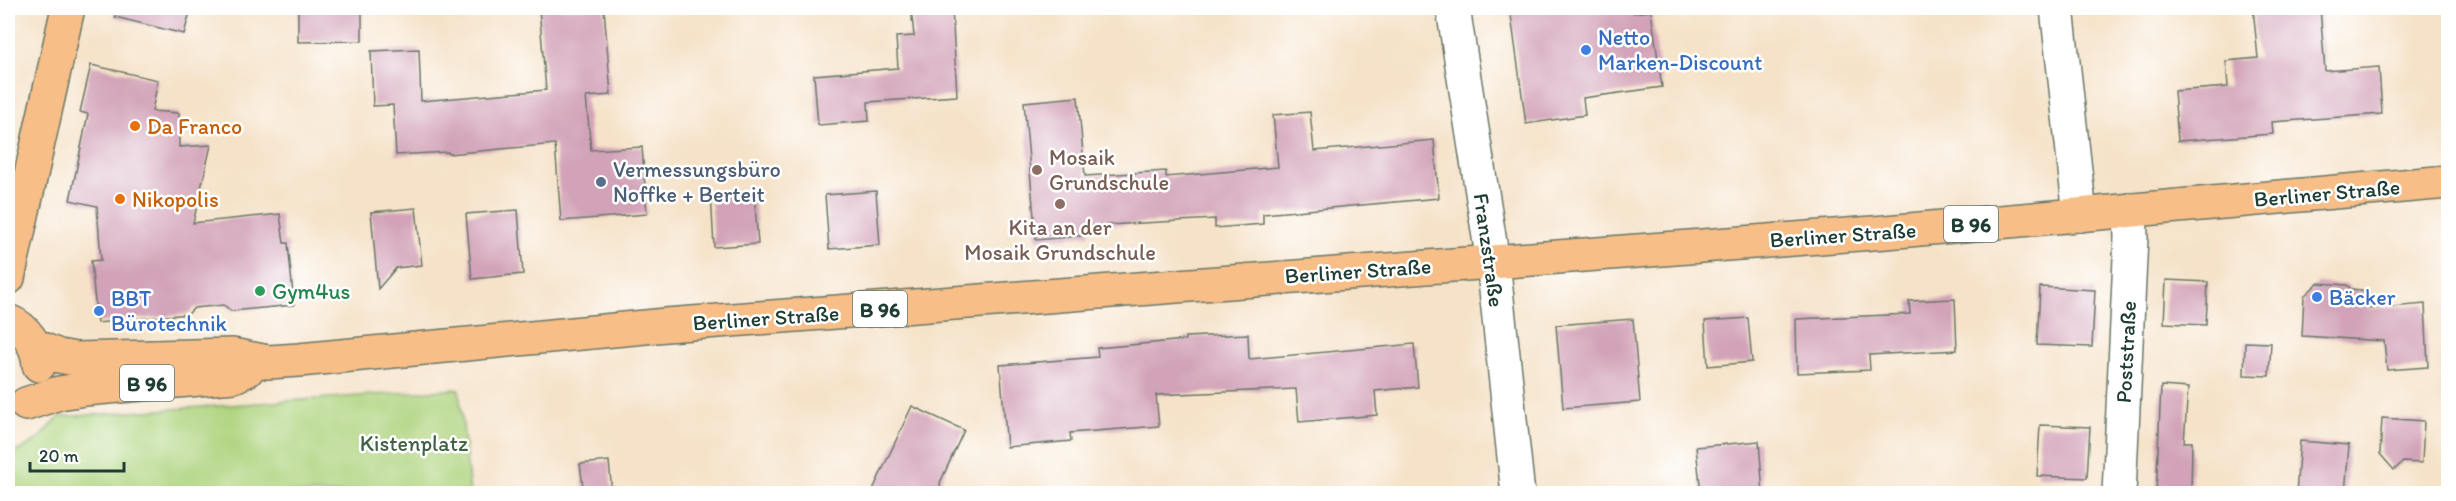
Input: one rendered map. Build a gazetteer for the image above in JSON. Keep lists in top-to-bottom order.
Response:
{
  "streets": {
    "main road": ["Berliner Straße", "B 96"],
    "street": ["Franzstraße", "Poststraße"]
  },
  "crossings": [
    ["Berliner Straße", "B 96"],
    ["Berliner Straße", "Franzstraße"],
    ["Berliner Straße", "Poststraße"]
  ],
  "parks": ["Kistenplatz"],
  "places": [
    "Netto Marken-Discount",
    "Da Franco",
    "Mosaik Grundschule",
    "Vermessungsbüro Noffke + Berteit",
    "Nikopolis",
    "Kita an der Mosaik Grundschule",
    "Gym4us",
    "Bäcker",
    "BBT Bürotechnik"
  ],
  "scale_bar": "20 m"
}
